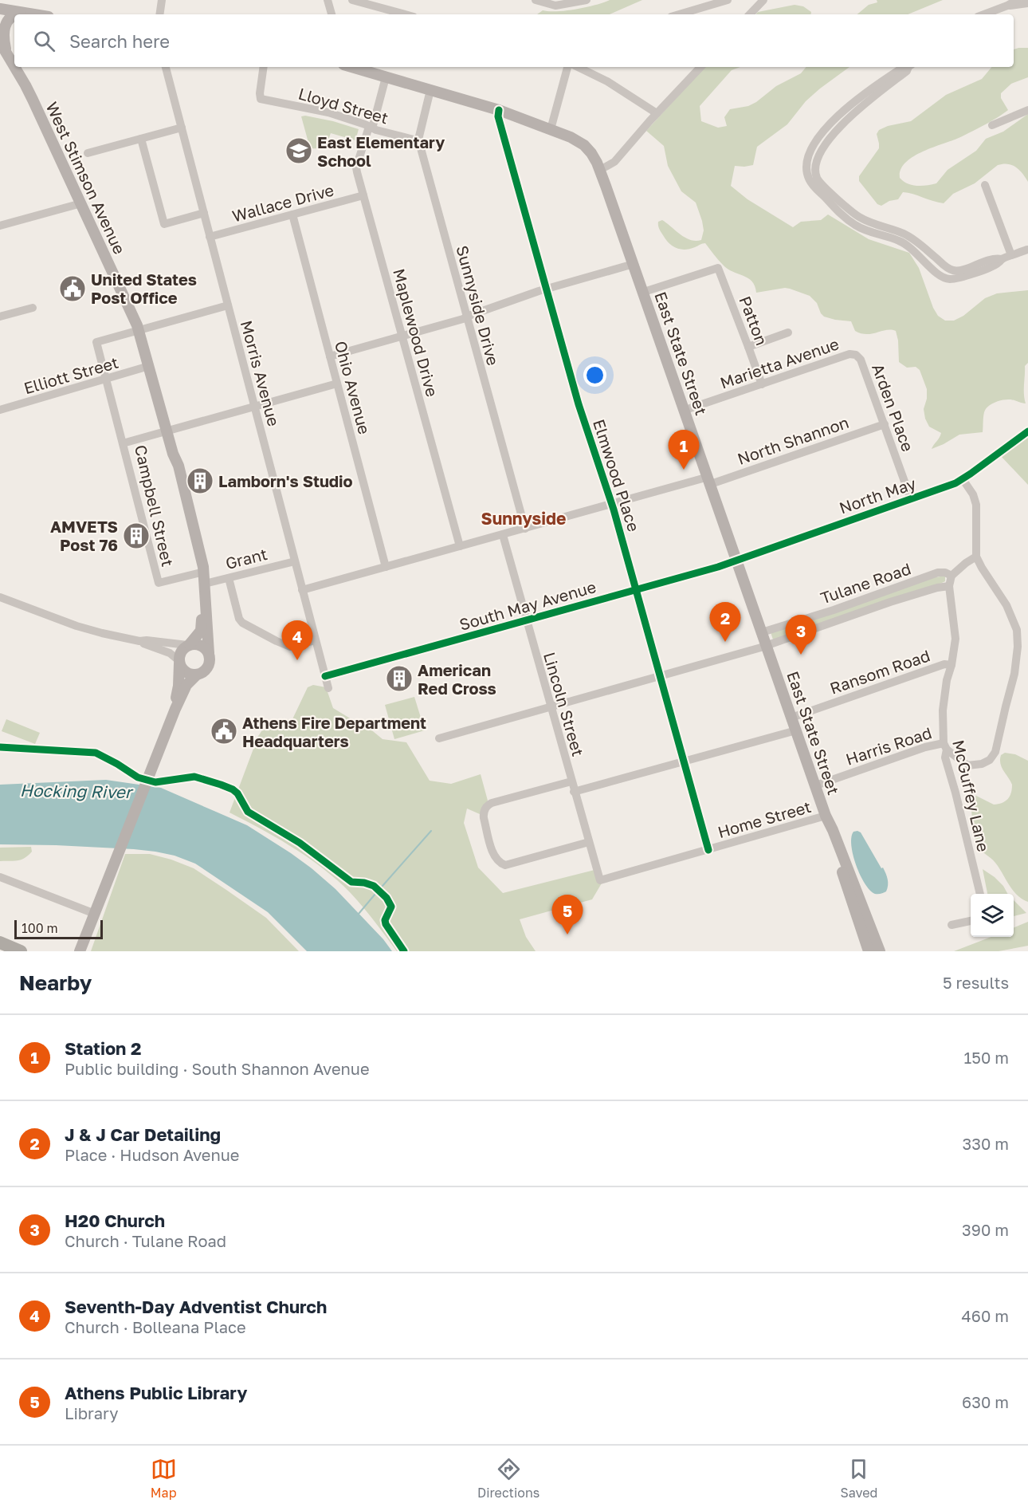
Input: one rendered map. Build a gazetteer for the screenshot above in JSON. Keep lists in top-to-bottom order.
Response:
{
  "streets": {
    "main road": ["West Stimson Avenue", "East State Street"],
    "street": [
      "Lloyd Street",
      "Wallace Drive",
      "Sunnyside Drive",
      "Patton",
      "Maplewood Drive",
      "Marietta Avenue",
      "Morris Avenue",
      "Elliott Street",
      "Ohio Avenue",
      "Arden Place",
      "North Shannon",
      "Elmwood Place",
      "North May",
      "Campbell Street",
      "Grant",
      "Tulane Road",
      "South May Avenue",
      "Ransom Road",
      "Lincoln Street",
      "Harris Road",
      "McGuffey Lane",
      "Home Street"
    ]
  },
  "crossings": [
    ["Lloyd Street", "Sunnyside Drive"],
    ["Lloyd Street", "Maplewood Drive"],
    ["West Stimson Avenue", "Elliott Street"],
    ["West Stimson Avenue", "Campbell Street"],
    ["Wallace Drive", "Maplewood Drive"],
    ["Wallace Drive", "Morris Avenue"],
    ["Wallace Drive", "Ohio Avenue"],
    ["Sunnyside Drive", "East State Street"],
    ["Sunnyside Drive", "North Shannon"],
    ["Patton", "East State Street"],
    ["Patton", "Marietta Avenue"],
    ["Maplewood Drive", "East State Street"],
    ["Maplewood Drive", "North Shannon"],
    ["East State Street", "Marietta Avenue"],
    ["East State Street", "North Shannon"],
    ["East State Street", "Elmwood Place"],
    ["East State Street", "North May"],
    ["East State Street", "Tulane Road"],
    ["East State Street", "South May Avenue"],
    ["East State Street", "Ransom Road"],
    ["East State Street", "Harris Road"],
    ["East State Street", "Home Street"],
    ["Marietta Avenue", "Arden Place"],
    ["Morris Avenue", "North Shannon"],
    ["Morris Avenue", "Campbell Street"],
    ["Morris Avenue", "Grant"],
    ["Morris Avenue", "South May Avenue"],
    ["Ohio Avenue", "North Shannon"],
    ["Ohio Avenue", "Campbell Street"],
    ["Arden Place", "North Shannon"],
    ["Arden Place", "North May"],
    ["North Shannon", "Elmwood Place"],
    ["North Shannon", "Lincoln Street"],
    ["Elmwood Place", "Tulane Road"],
    ["Elmwood Place", "South May Avenue"],
    ["Elmwood Place", "Home Street"],
    ["North May", "South May Avenue"],
    ["Tulane Road", "Lincoln Street"],
    ["Tulane Road", "McGuffey Lane"],
    ["South May Avenue", "Lincoln Street"],
    ["Ransom Road", "McGuffey Lane"],
    ["Lincoln Street", "Home Street"],
    ["Harris Road", "McGuffey Lane"]
  ],
  "districts": ["Sunnyside"],
  "water": ["Hocking River"],
  "places": {
    "school or university": ["East Elementary School"],
    "public building": ["United States Post Office", "Athens Fire Department Headquarters"],
    "building": ["Lamborn's Studio", "AMVETS Post 76", "American Red Cross"]
  },
  "scale_bar": "100 m",
  "page": {
    "search": "Search here",
    "pins": [
      "1",
      "2",
      "3",
      "4",
      "5"
    ],
    "scale": "100 m",
    "heading": ["Nearby", "5 results"],
    "list": [
      {
        "mark": "1",
        "name": "Station 2",
        "note": "Public building · South Shannon Avenue",
        "value": "150 m"
      },
      {
        "mark": "2",
        "name": "J & J Car Detailing",
        "note": "Place · Hudson Avenue",
        "value": "330 m"
      },
      {
        "mark": "3",
        "name": "H20 Church",
        "note": "Church · Tulane Road",
        "value": "390 m"
      },
      {
        "mark": "4",
        "name": "Seventh-Day Adventist Church",
        "note": "Church · Bolleana Place",
        "value": "460 m"
      },
      {
        "mark": "5",
        "name": "Athens Public Library",
        "note": "Library",
        "value": "630 m"
      }
    ],
    "nav": ["Map", "Directions", "Saved"]
  }
}
